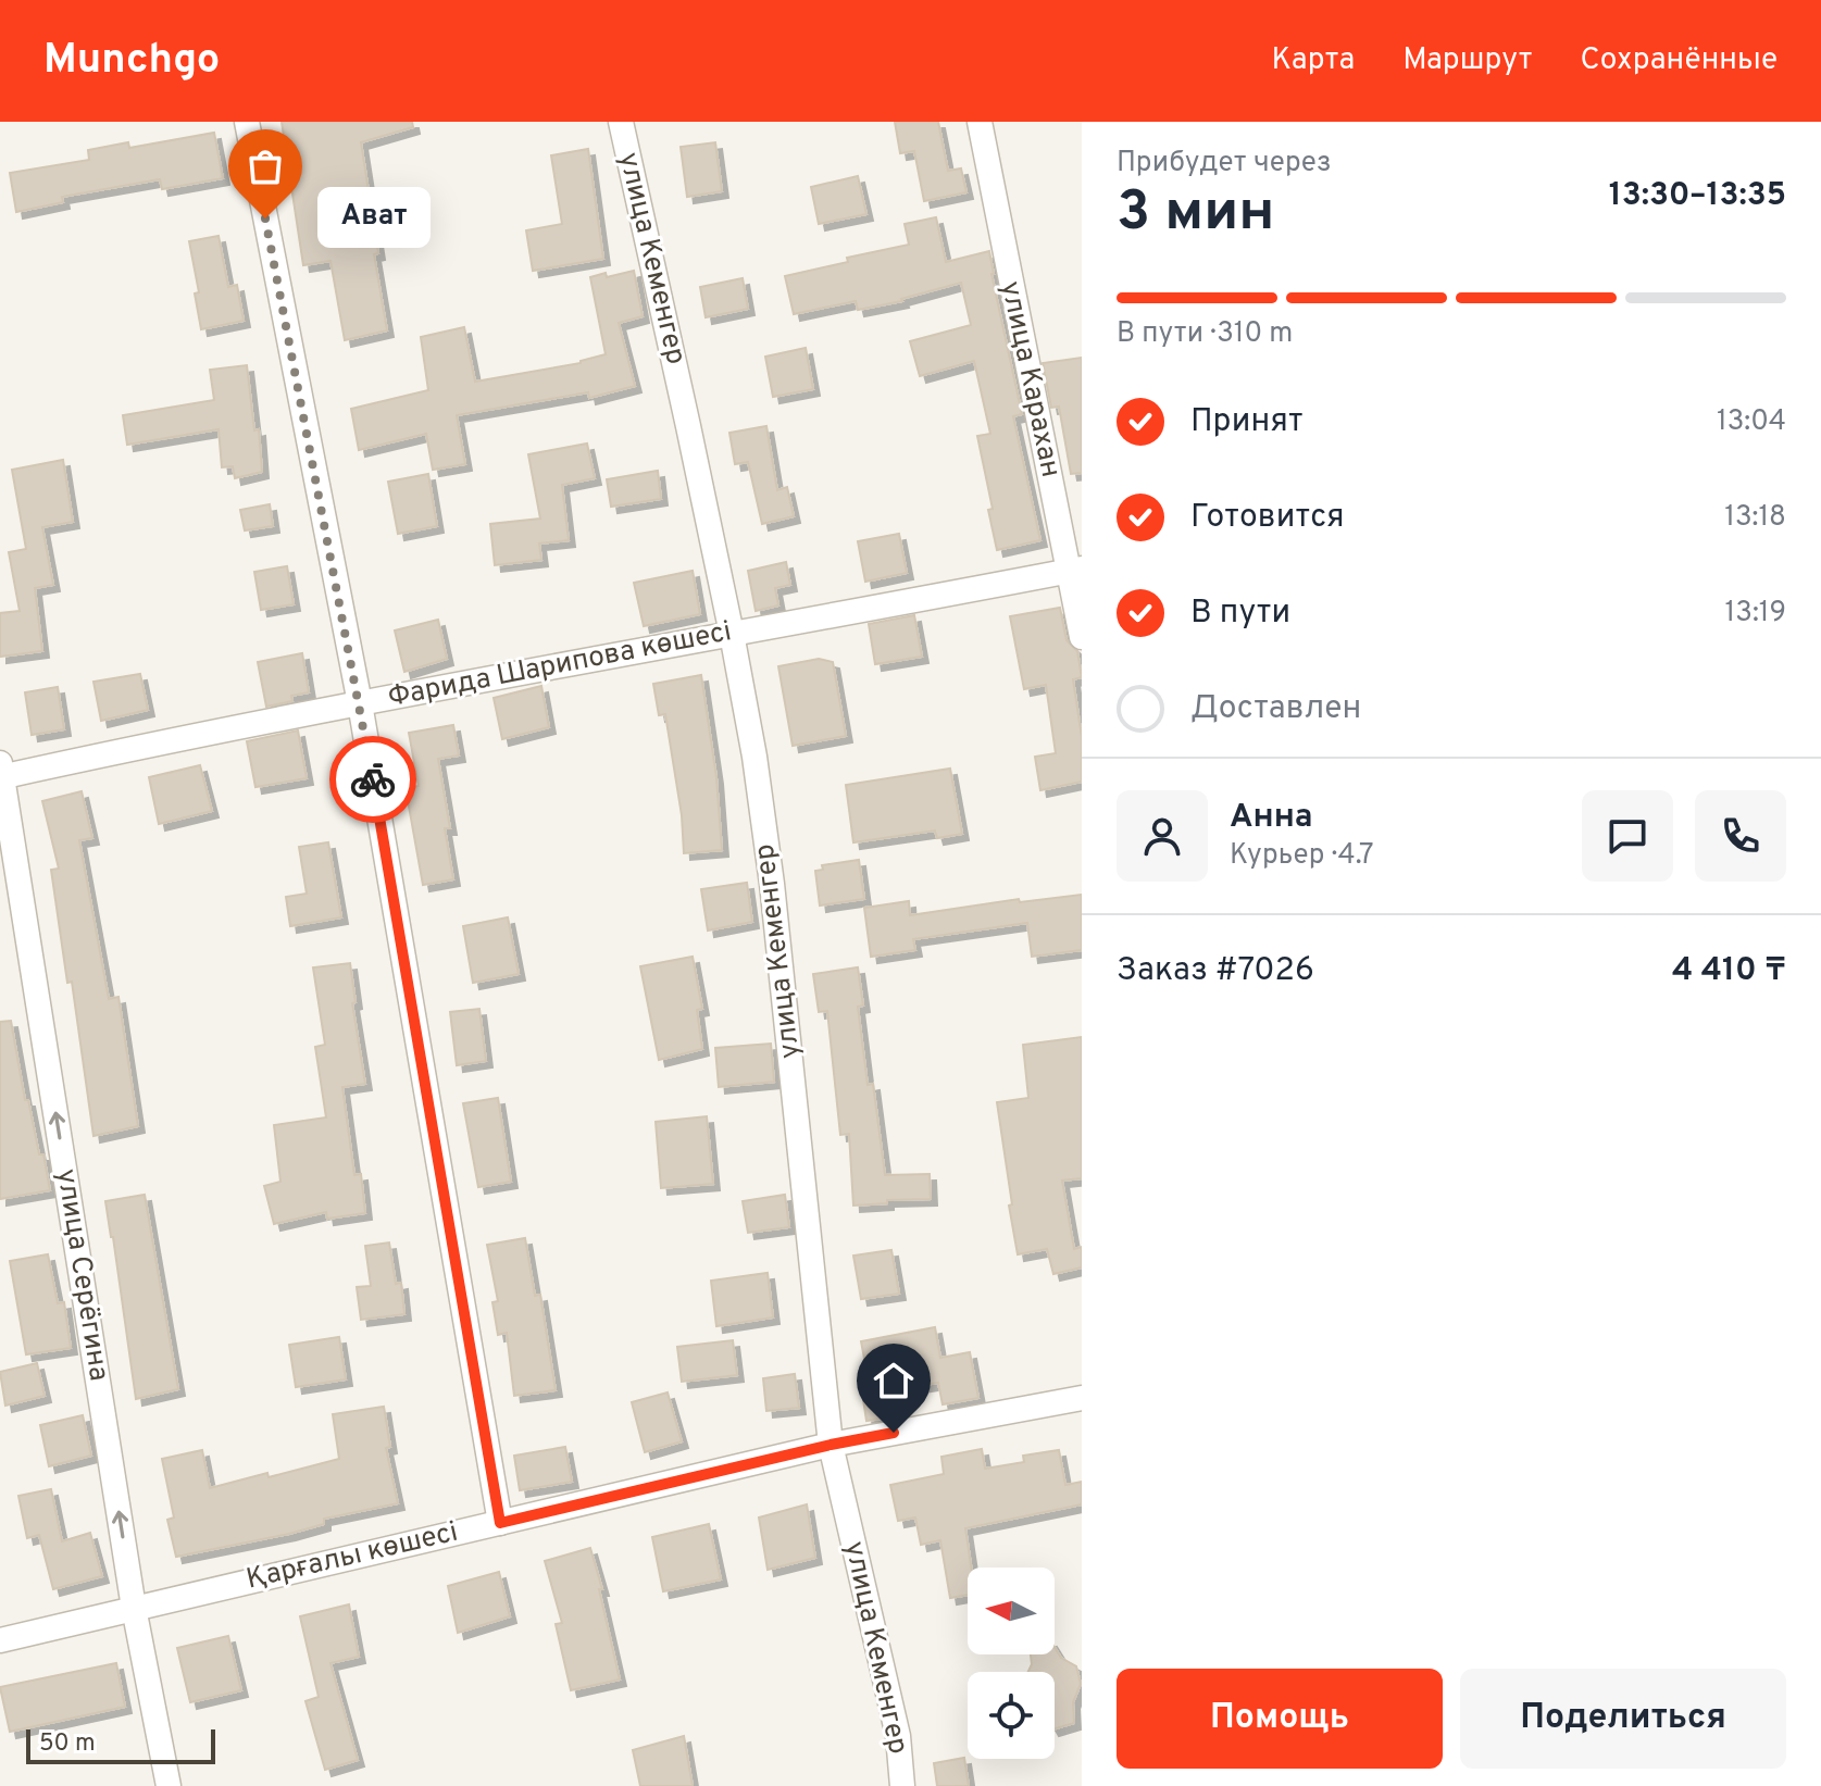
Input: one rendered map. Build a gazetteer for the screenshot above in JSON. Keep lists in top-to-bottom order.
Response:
{
  "streets": {
    "street": [
      "улица Кеменгер",
      "улица Карахан",
      "Фарида Шарипова көшесі",
      "улица Серёгина",
      "Қарғалы көшесі"
    ]
  },
  "crossings": [
    ["улица Кеменгер", "Фарида Шарипова көшесі"],
    ["улица Кеменгер", "Қарғалы көшесі"],
    ["улица Карахан", "Фарида Шарипова көшесі"],
    ["Фарида Шарипова көшесі", "улица Серёгина"],
    ["улица Серёгина", "Қарғалы көшесі"]
  ],
  "one_way": ["улица Серёгина"],
  "places": ["Ават"],
  "scale_bar": "50 m",
  "north": "left",
  "page": {
    "header": "Munchgo",
    "nav": ["Карта", "Маршрут", "Сохранённые"],
    "heading": ["3 мин", "Прибудет через", "13:30–13:35"],
    "panel": [
      "Анна",
      "Курьер · 4.7",
      "Заказ #7026",
      "4 410 ₸"
    ],
    "bubble": "Ават",
    "bar": "В пути · 310 m",
    "list": [
      ["Принят", "13:04"],
      ["Готовится", "13:18"],
      ["В пути", "13:19"],
      "Доставлен"
    ],
    "buttons": ["Помощь", "Поделиться"],
    "scale": "50 m"
  }
}
